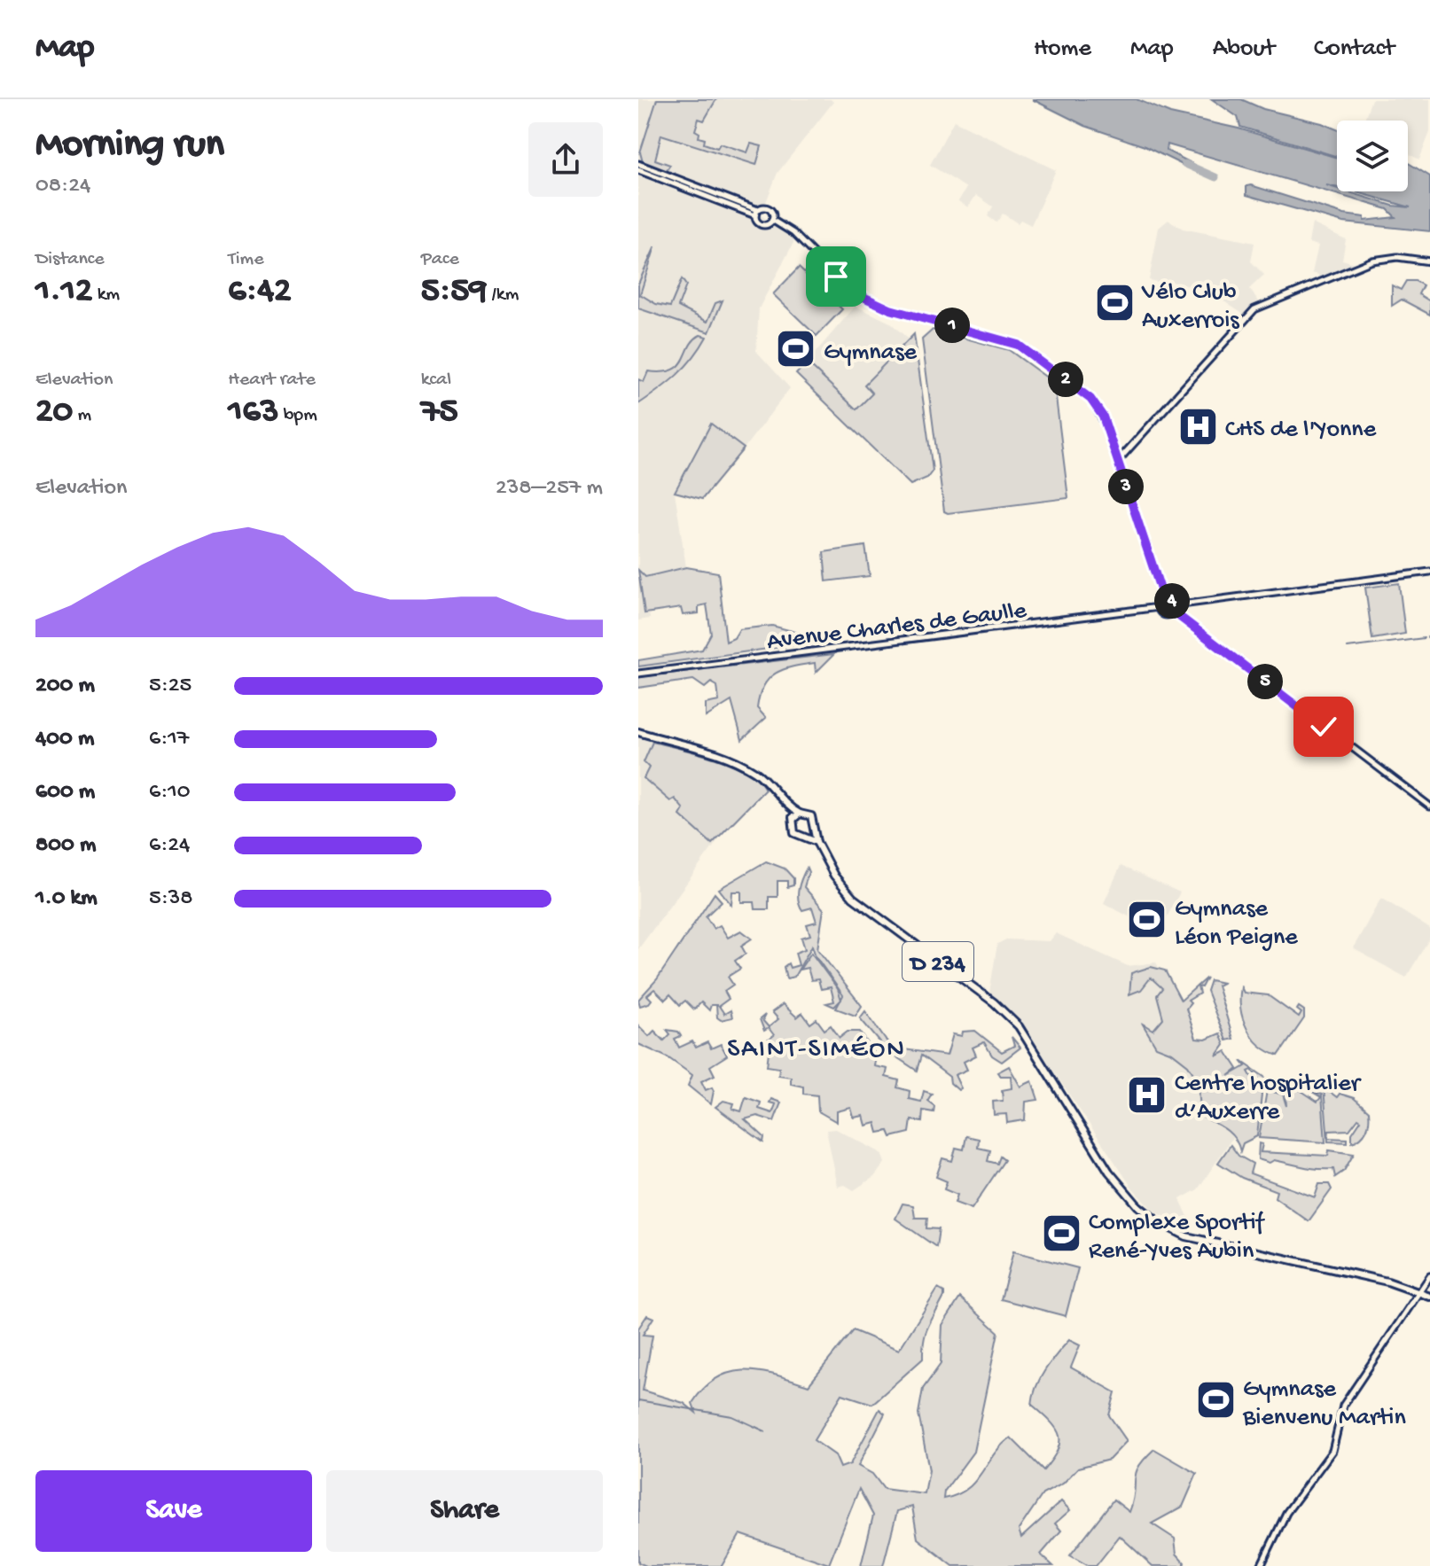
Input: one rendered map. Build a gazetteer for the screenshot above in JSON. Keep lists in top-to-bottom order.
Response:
{
  "streets": {
    "main road": ["D 234"],
    "street": ["Avenue Charles de Gaulle"]
  },
  "districts": ["SAINT-SIMÉON"],
  "places": {
    "sports": [
      "Vélo Club Auxerrois",
      "Gymnase",
      "Gymnase Léon Peigne",
      "Complexe Sportif René-Yves Aubin",
      "Gymnase Bienvenu Martin"
    ],
    "hospital": ["CHS de l'Yonne", "Centre hospitalier d’Auxerre"]
  },
  "page": {
    "header": "Map",
    "nav": [
      "Home",
      "Map",
      "About",
      "Contact"
    ],
    "heading": ["Morning run", "08:24"],
    "stats": [
      ["Distance", "1.12 km"],
      ["Time", "6:42"],
      ["Pace", "5:59 /km"],
      ["Elevation", "20 m"],
      ["Heart rate", "163 bpm"],
      ["kcal", "75"]
    ],
    "pins": [
      "1",
      "2",
      "3",
      "4",
      "5"
    ],
    "chart": ["Elevation", "238–257 m"],
    "list": [
      {
        "name": "200 m",
        "note": "5:25"
      },
      {
        "name": "400 m",
        "note": "6:17"
      },
      {
        "name": "600 m",
        "note": "6:10"
      },
      {
        "name": "800 m",
        "note": "6:24"
      },
      {
        "name": "1.0 km",
        "note": "5:38"
      }
    ],
    "buttons": ["Save", "Share"]
  }
}
